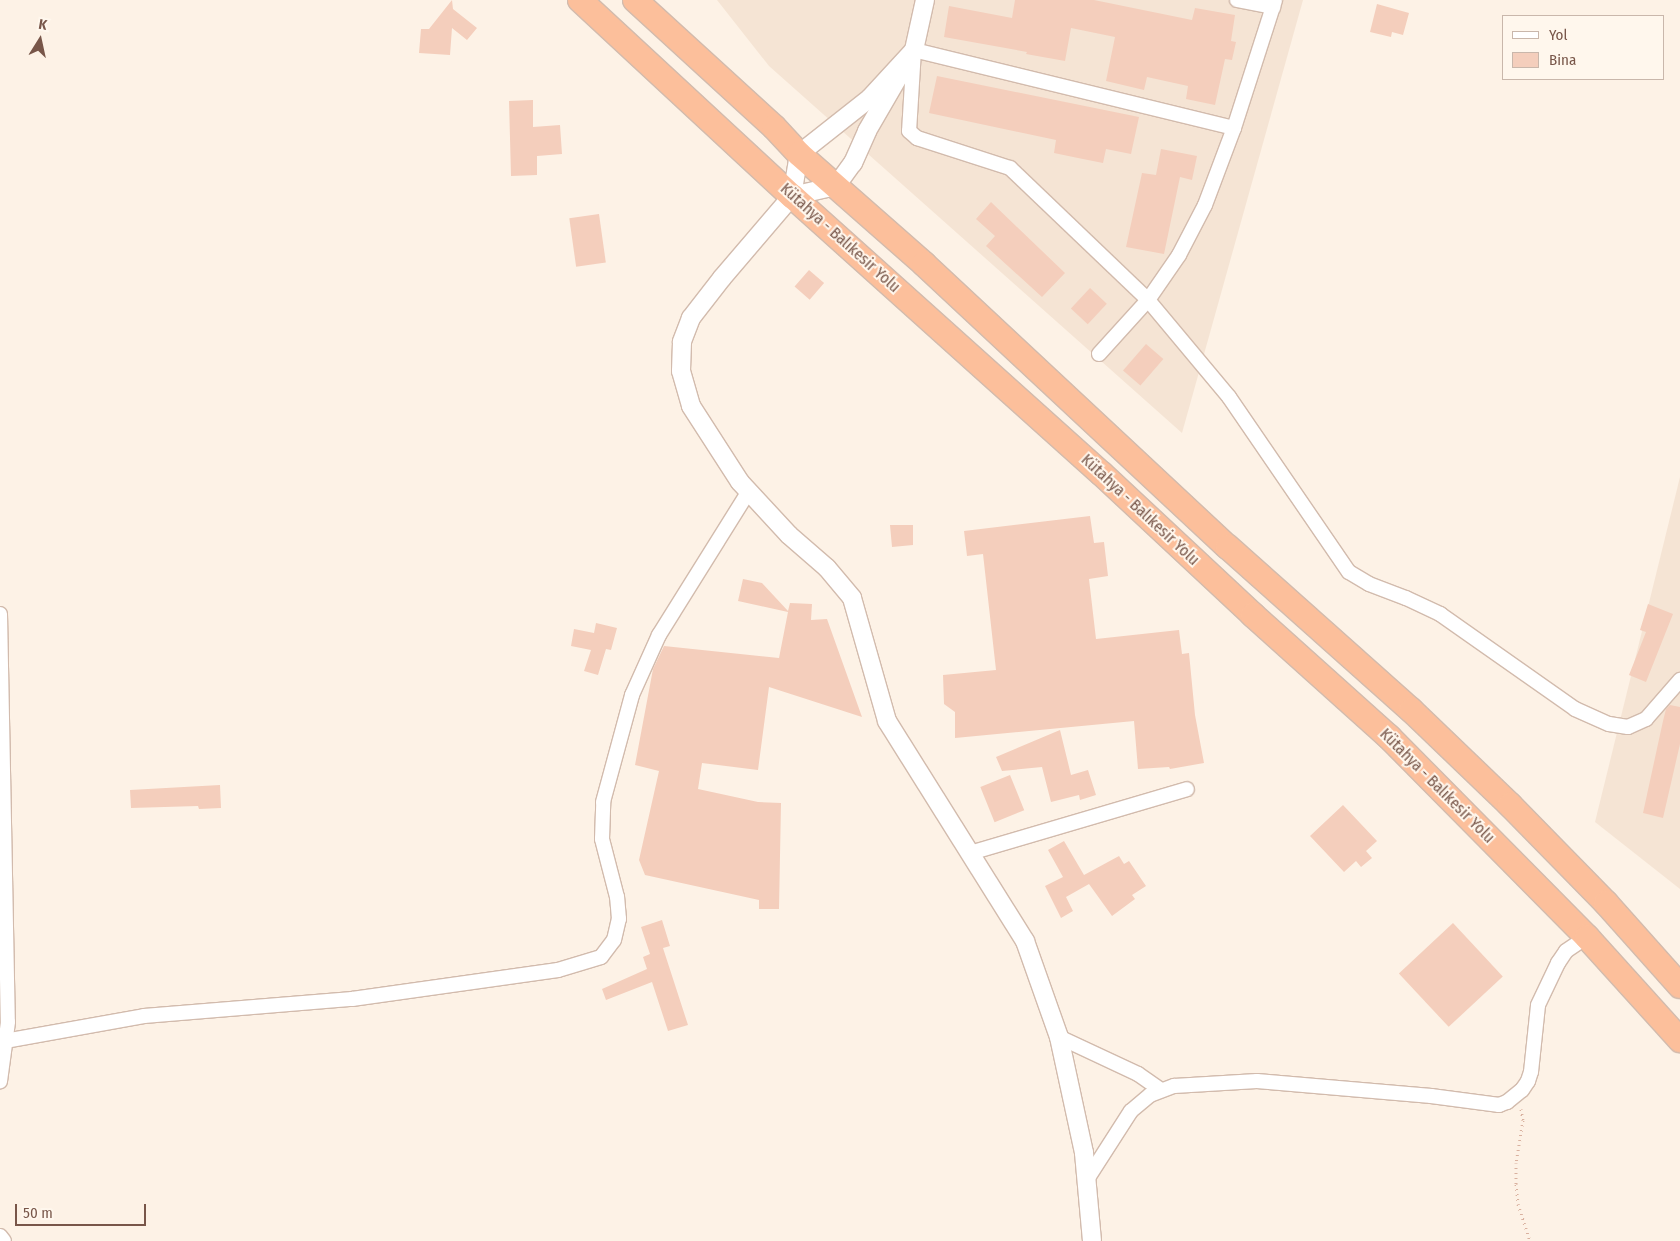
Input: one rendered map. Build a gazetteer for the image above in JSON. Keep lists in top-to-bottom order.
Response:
{
  "streets": {
    "highway": ["Kütahya - Balıkesir Yolu"]
  },
  "legend": ["Yol", "Bina"],
  "scale_bar": "50 m",
  "north": "top"
}
